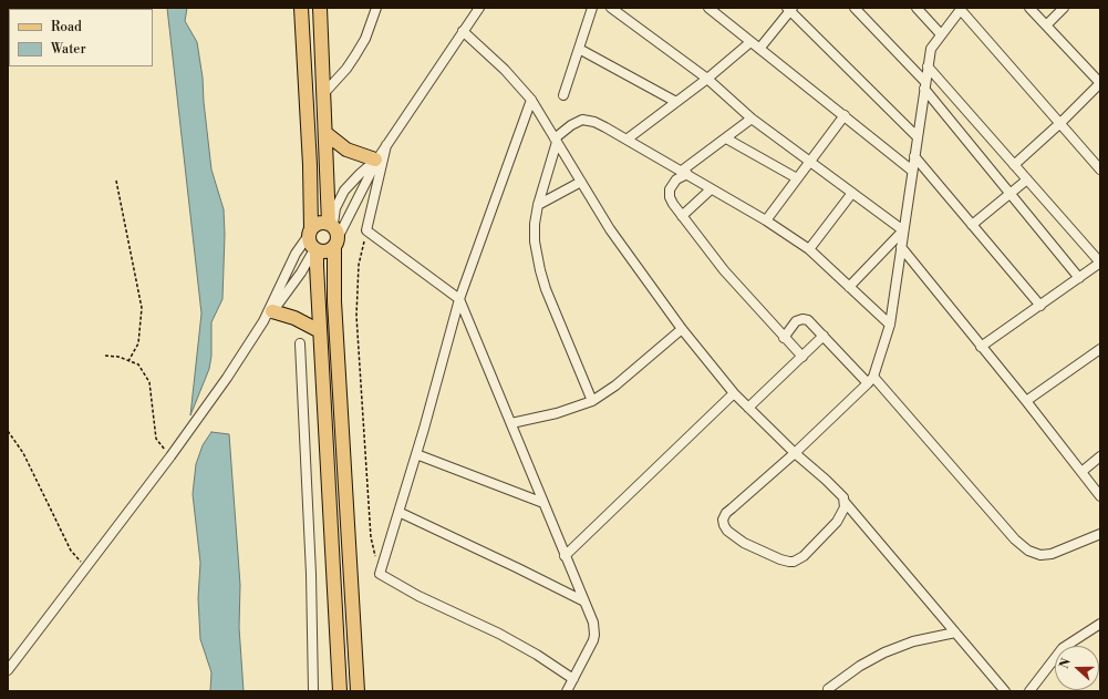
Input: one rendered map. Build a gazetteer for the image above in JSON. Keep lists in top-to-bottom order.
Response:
{
  "legend": ["Road", "Water"],
  "north": "left"
}
